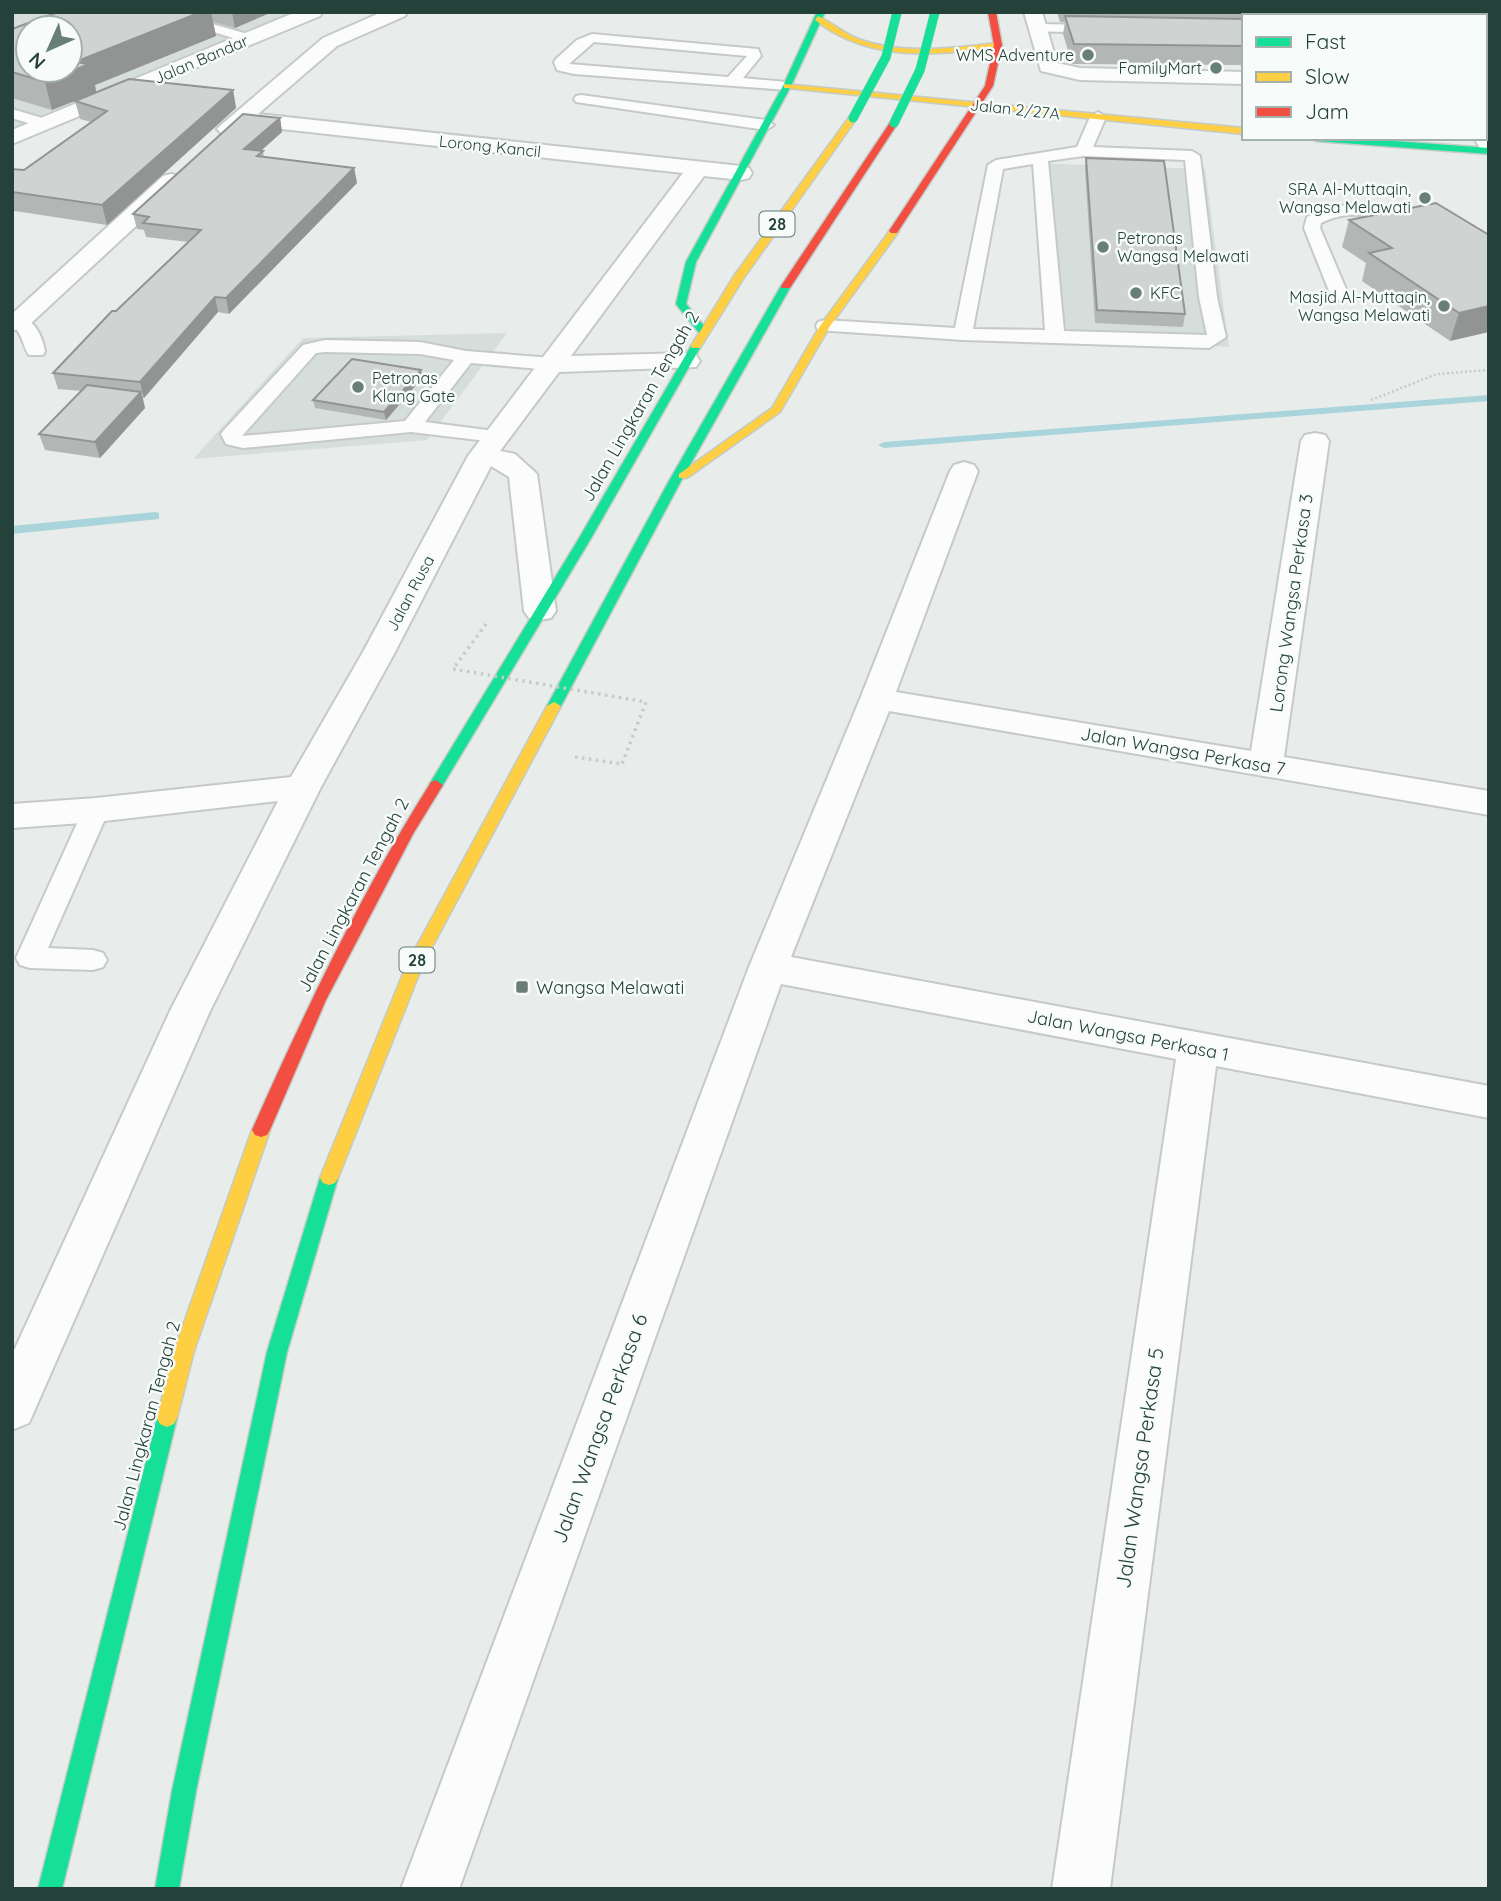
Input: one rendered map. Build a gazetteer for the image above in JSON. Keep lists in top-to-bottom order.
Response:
{
  "streets": {
    "main road": ["Jalan 2/27A", "28", "Jalan Lingkaran Tengah 2"],
    "street": [
      "Jalan Bandar",
      "Lorong Kancil",
      "Jalan Rusa",
      "Lorong Wangsa Perkasa 3",
      "Jalan Wangsa Perkasa 7",
      "Jalan Wangsa Perkasa 1",
      "Jalan Wangsa Perkasa 6",
      "Jalan Wangsa Perkasa 5"
    ]
  },
  "crossings": [
    ["Lorong Kancil", "Jalan Rusa"],
    ["Lorong Wangsa Perkasa 3", "Jalan Wangsa Perkasa 7"],
    ["Jalan Wangsa Perkasa 7", "Jalan Wangsa Perkasa 6"],
    ["Jalan Wangsa Perkasa 1", "Jalan Wangsa Perkasa 6"],
    ["Jalan Wangsa Perkasa 1", "Jalan Wangsa Perkasa 5"]
  ],
  "places": {
    "other": [
      "WMS Adventure",
      "FamilyMart",
      "SRA Al-Muttaqin, Wangsa Melawati",
      "Petronas Wangsa Melawati",
      "KFC",
      "Masjid Al-Muttaqin, Wangsa Melawati",
      "Petronas Klang Gate"
    ],
    "transit": ["Wangsa Melawati"]
  },
  "legend": ["Fast", "Slow", "Jam"],
  "north": "bottom left"
}
